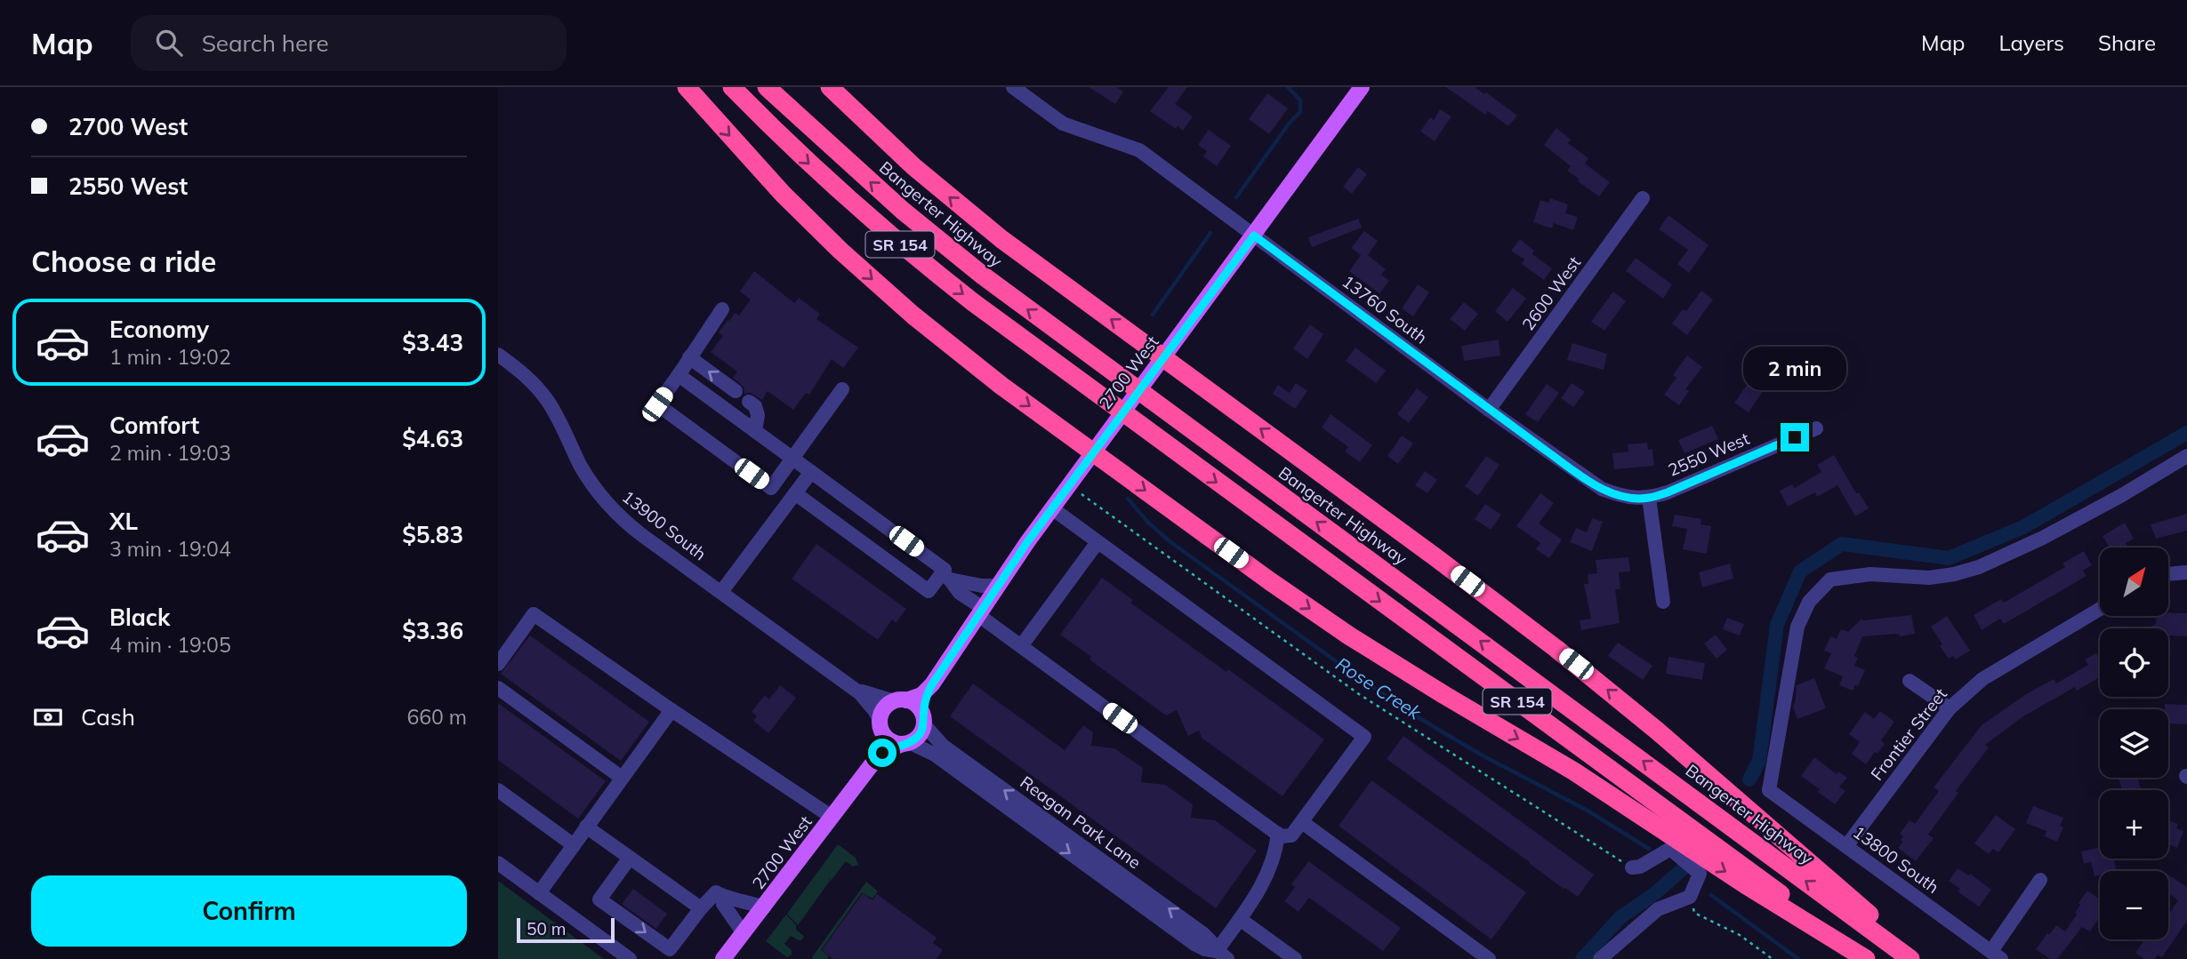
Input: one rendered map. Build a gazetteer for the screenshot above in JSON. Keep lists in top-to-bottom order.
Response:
{
  "streets": {
    "highway": ["Bangerter Highway", "SR 154"],
    "main road": ["2700 West"],
    "street": [
      "2600 West",
      "13760 South",
      "2550 West",
      "13900 South",
      "Frontier Street",
      "Reagan Park Lane",
      "13800 South"
    ]
  },
  "crossings": [
    ["2600 West", "13760 South"],
    ["13760 South", "2700 West"],
    ["13760 South", "2550 West"],
    ["2700 West", "13900 South"],
    ["2700 West", "Reagan Park Lane"],
    ["13900 South", "Reagan Park Lane"],
    ["Frontier Street", "13800 South"]
  ],
  "water": ["Rose Creek"],
  "scale_bar": "50 m",
  "north": "top right",
  "page": {
    "header": "Map",
    "search": "Search here",
    "nav": ["Map", "Layers", "Share"],
    "banner": ["2700 West", "2550 West"],
    "heading": "Choose a ride",
    "list": [
      {
        "name": "Economy",
        "note": "1 min · 19:02",
        "value": "$3.43"
      },
      {
        "name": "Comfort",
        "note": "2 min · 19:03",
        "value": "$4.63"
      },
      {
        "name": "XL",
        "note": "3 min · 19:04",
        "value": "$5.83"
      },
      {
        "name": "Black",
        "note": "4 min · 19:05",
        "value": "$3.36"
      }
    ],
    "bubble": "2 min",
    "map_buttons": ["+", "−"],
    "pay": ["Cash", "660 m"],
    "buttons": "Confirm",
    "scale": "50 m"
  }
}
